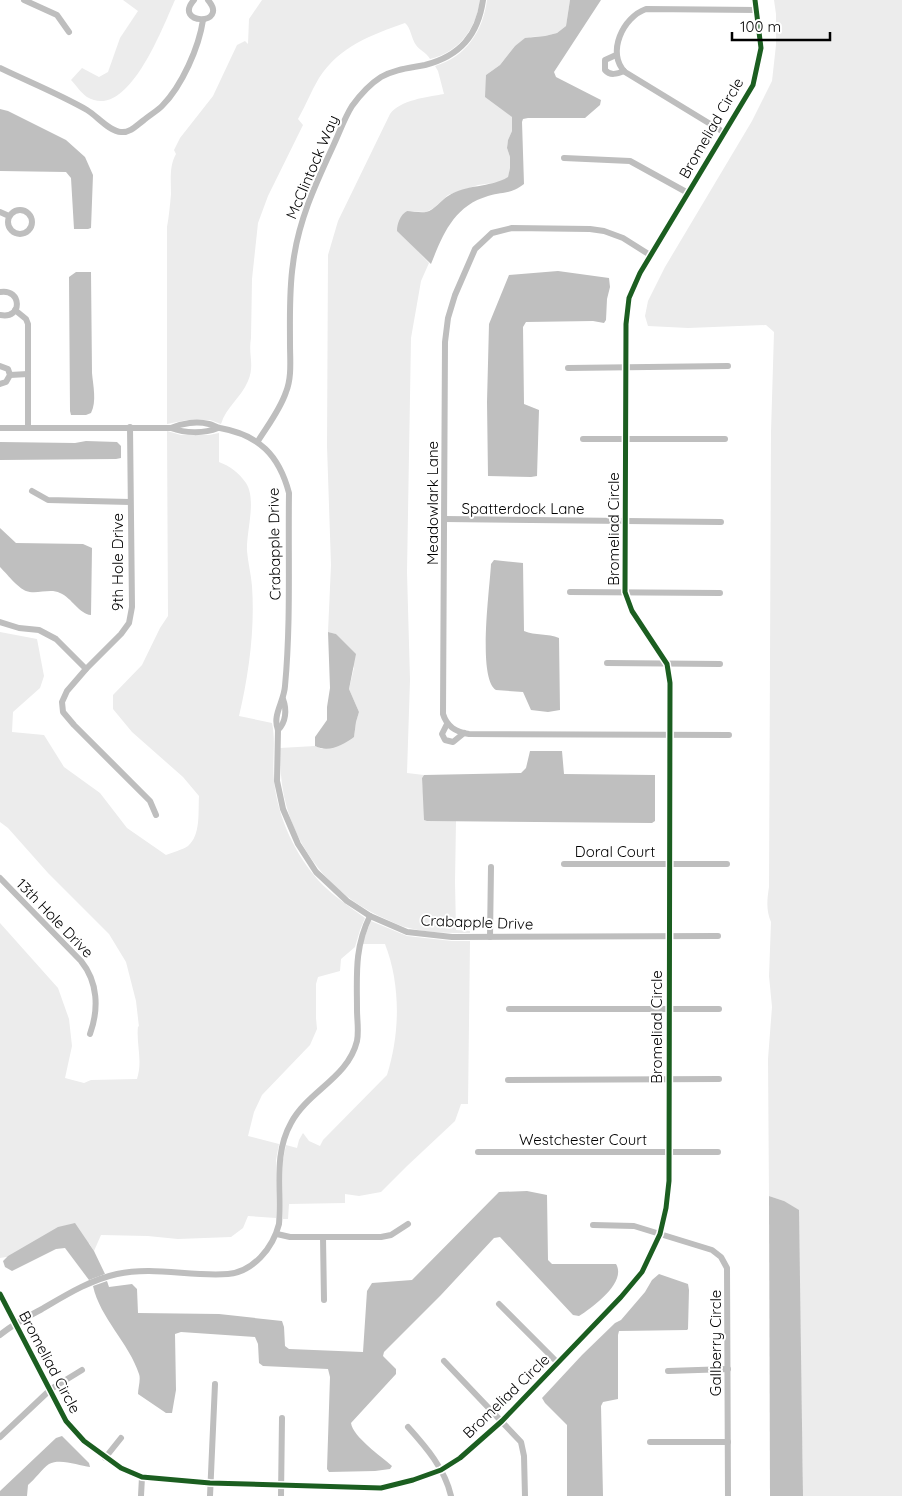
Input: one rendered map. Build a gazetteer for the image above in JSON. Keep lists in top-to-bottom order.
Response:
{
  "streets": {
    "street": [
      "Bromeliad Circle",
      "McClintock Way",
      "Meadowlark Lane",
      "Spatterdock Lane",
      "Crabapple Drive",
      "9th Hole Drive",
      "Doral Court",
      "13th Hole Drive",
      "Westchester Court",
      "Gallberry Circle"
    ]
  },
  "crossings": [
    ["Bromeliad Circle", "Meadowlark Lane"],
    ["Bromeliad Circle", "Spatterdock Lane"],
    ["Bromeliad Circle", "Crabapple Drive"],
    ["Bromeliad Circle", "Doral Court"],
    ["Bromeliad Circle", "Westchester Court"],
    ["Bromeliad Circle", "Gallberry Circle"],
    ["McClintock Way", "Crabapple Drive"],
    ["Meadowlark Lane", "Spatterdock Lane"],
    ["Crabapple Drive", "9th Hole Drive"]
  ],
  "scale_bar": "100 m"
}
